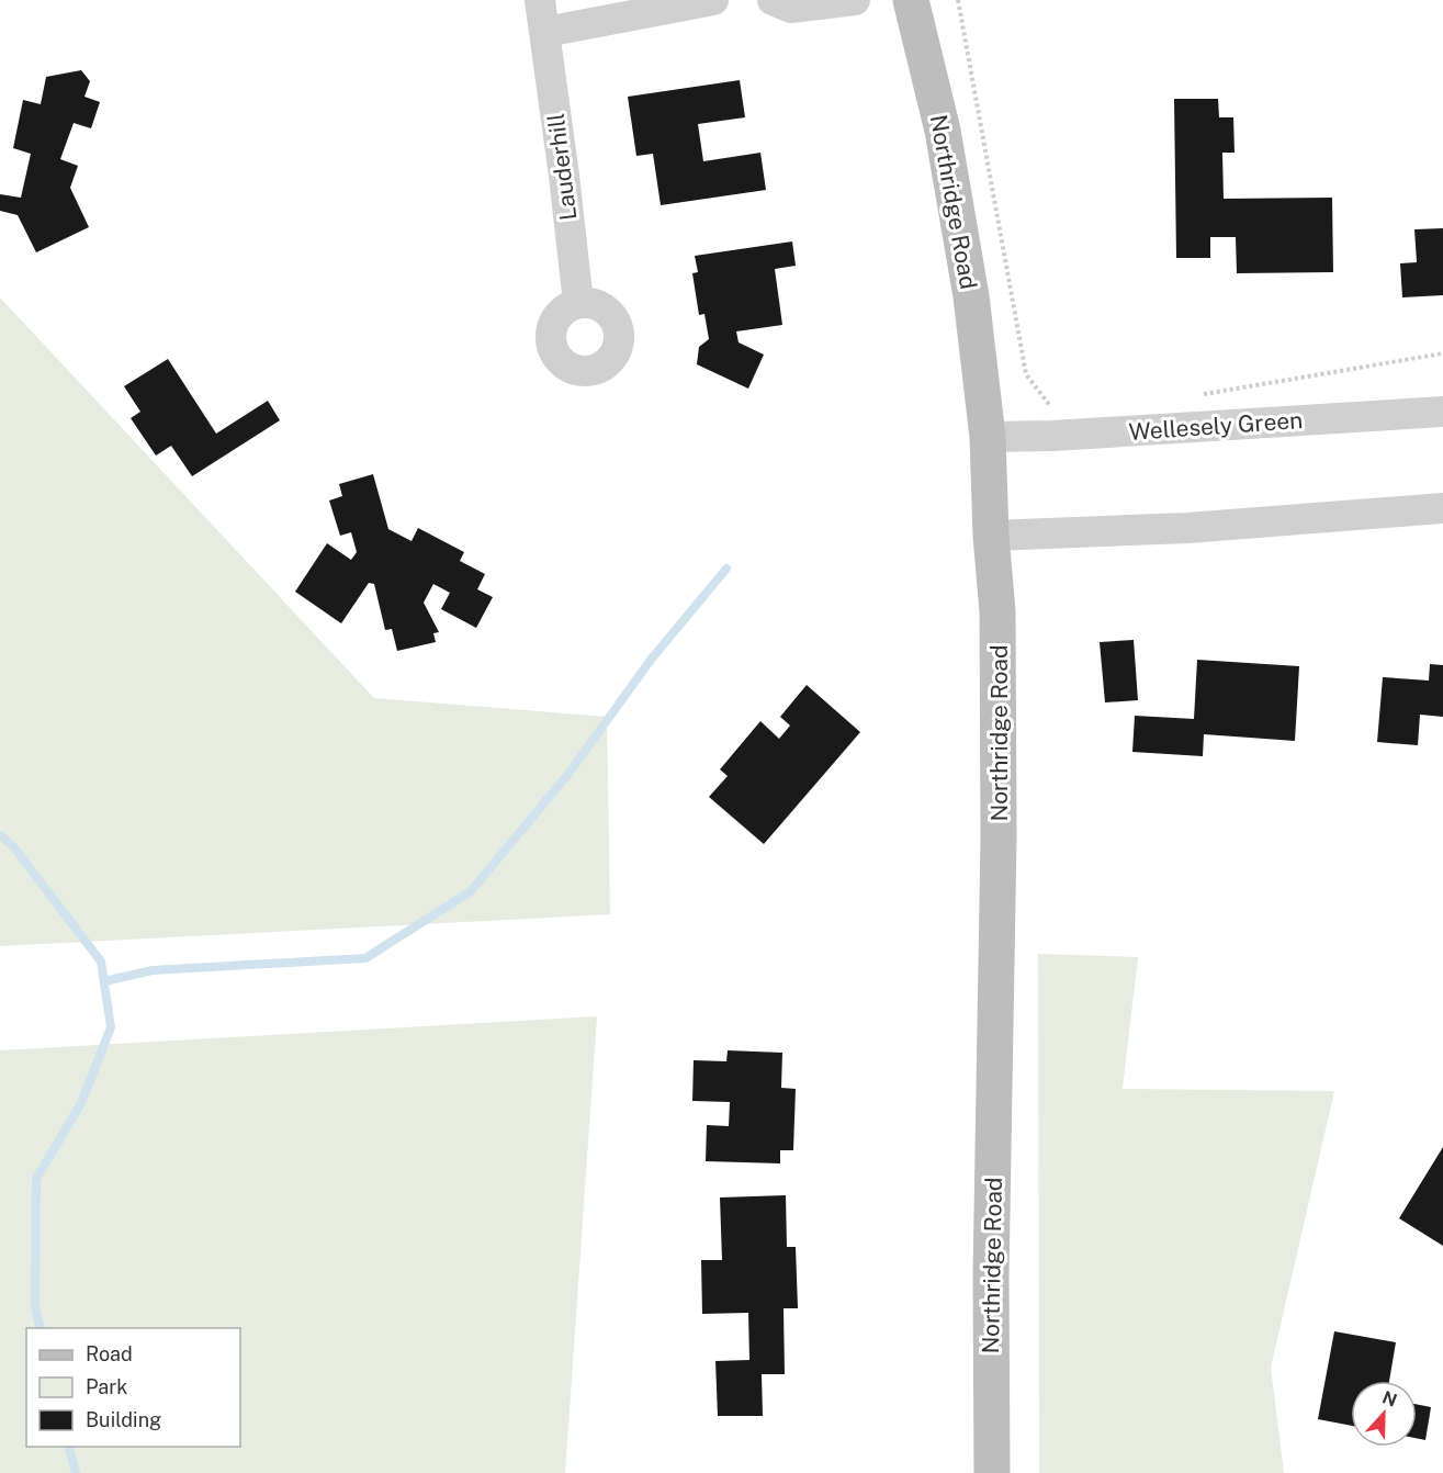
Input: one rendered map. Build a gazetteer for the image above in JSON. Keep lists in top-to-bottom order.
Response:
{
  "streets": {
    "main road": ["Northridge Road"],
    "street": ["Lauderhill", "Wellesely Green"]
  },
  "crossings": [
    ["Northridge Road", "Wellesely Green"]
  ],
  "legend": ["Road", "Park", "Building"],
  "north": "top"
}
